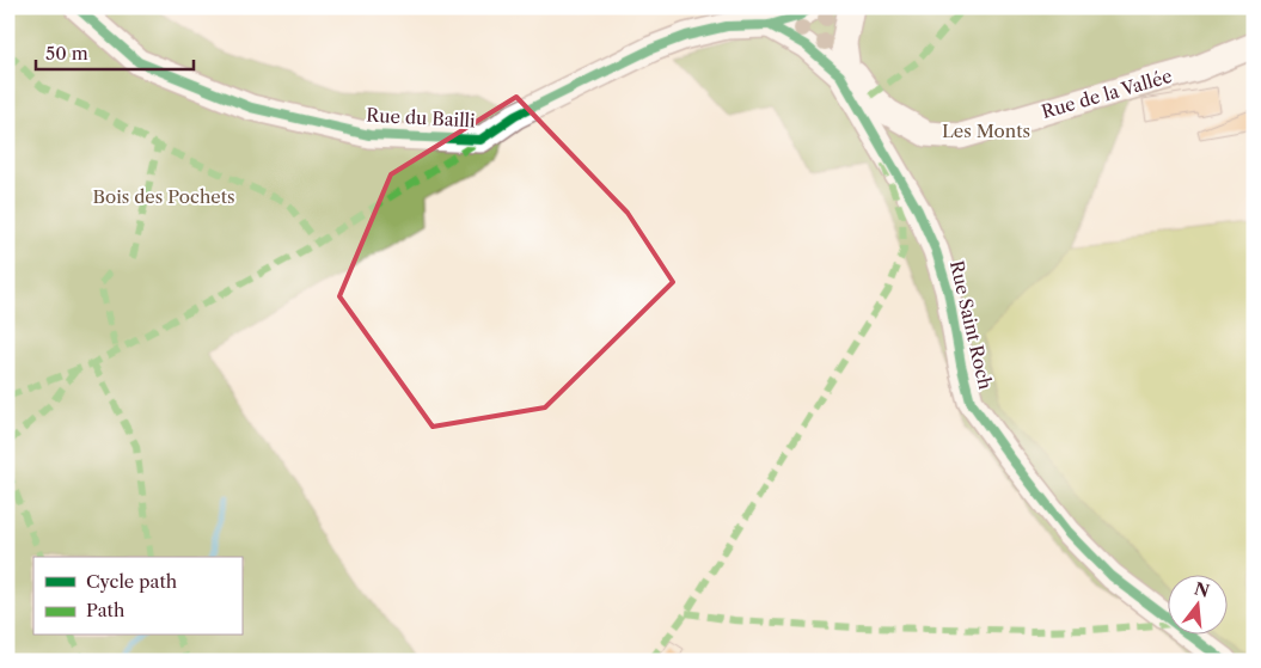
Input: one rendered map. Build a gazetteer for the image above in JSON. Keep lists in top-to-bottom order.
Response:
{
  "streets": {
    "street": ["Rue de la Vallée", "Rue du Bailli", "Rue Saint Roch"]
  },
  "crossings": [
    ["Rue de la Vallée", "Rue Saint Roch"],
    ["Rue du Bailli", "Rue Saint Roch"]
  ],
  "parks": ["Les Monts", "Bois des Pochets"],
  "legend": ["Cycle path", "Path"],
  "scale_bar": "50 m",
  "north": "top"
}
